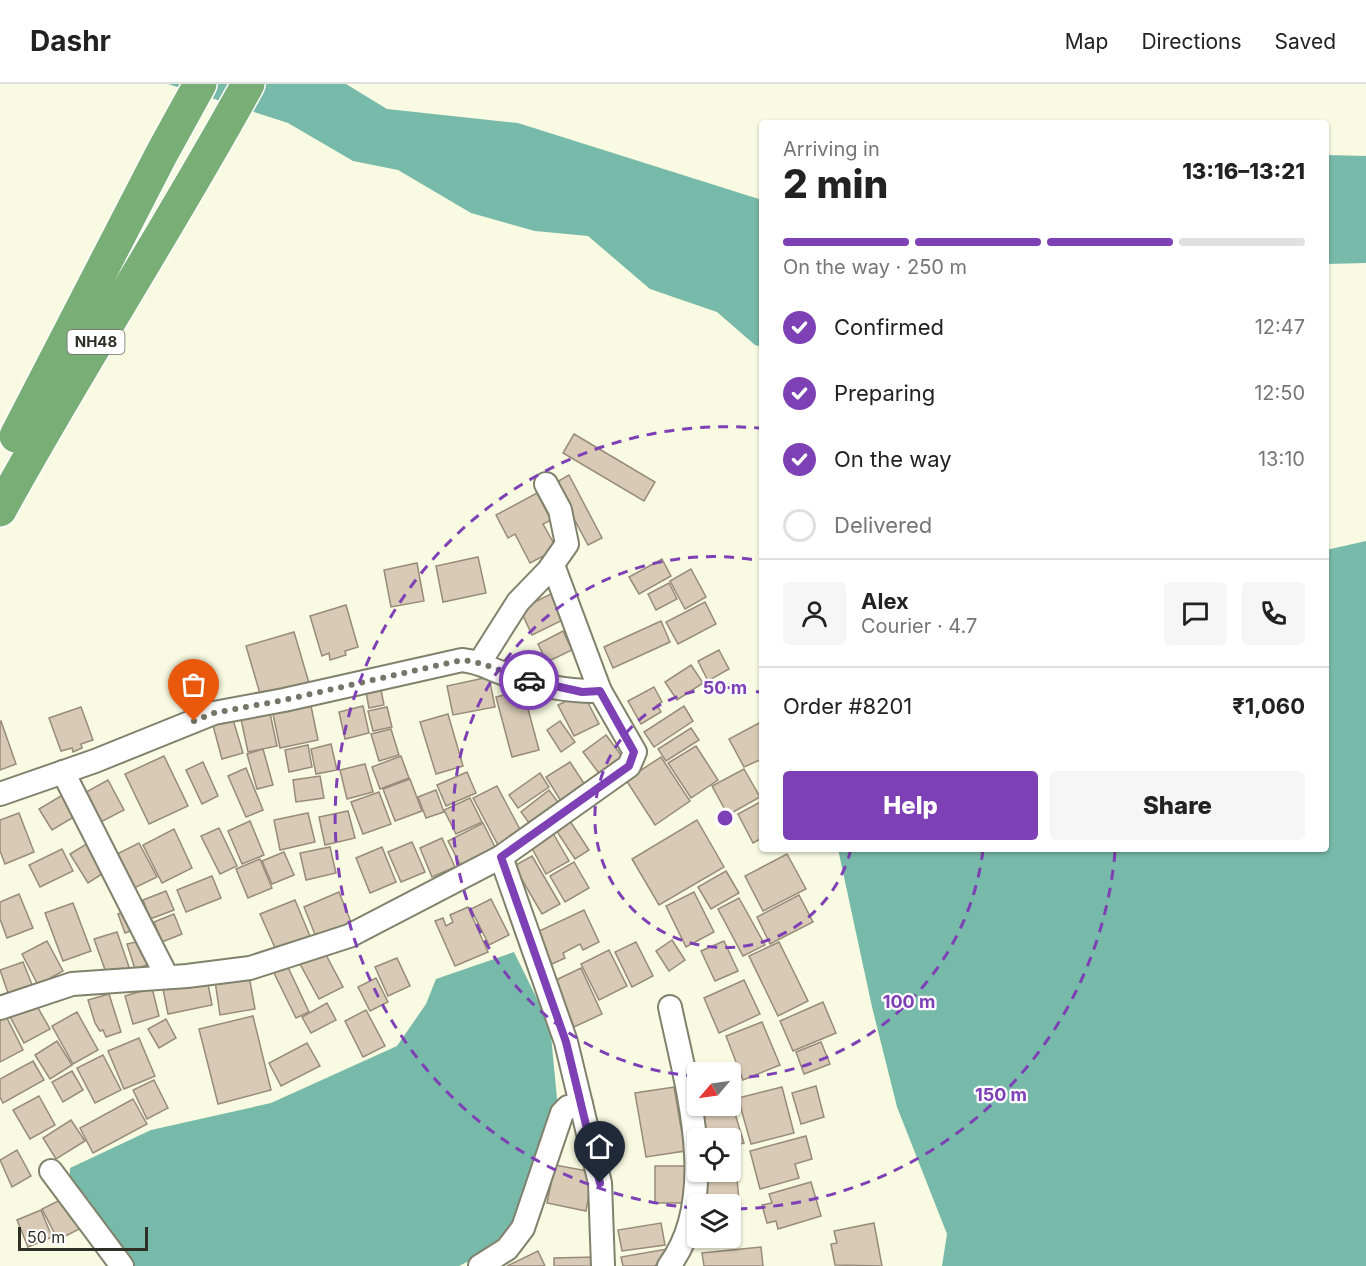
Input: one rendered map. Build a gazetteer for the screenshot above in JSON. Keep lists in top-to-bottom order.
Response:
{
  "streets": {
    "highway": ["NH48"]
  },
  "scale_bar": "50 m",
  "north": "bottom left",
  "page": {
    "header": "Dashr",
    "nav": ["Map", "Directions", "Saved"],
    "heading": ["2 min", "Arriving in", "13:16–13:21"],
    "panel": [
      "Alex",
      "Courier · 4.7",
      "Order #8201",
      "₹1,060"
    ],
    "bar": "On the way · 250 m",
    "list": [
      ["Confirmed", "12:47"],
      ["Preparing", "12:50"],
      ["On the way", "13:10"],
      "Delivered"
    ],
    "buttons": ["Help", "Share"],
    "scale": "50 m"
  },
  "rings": ["50 m", "100 m", "150 m"]
}
